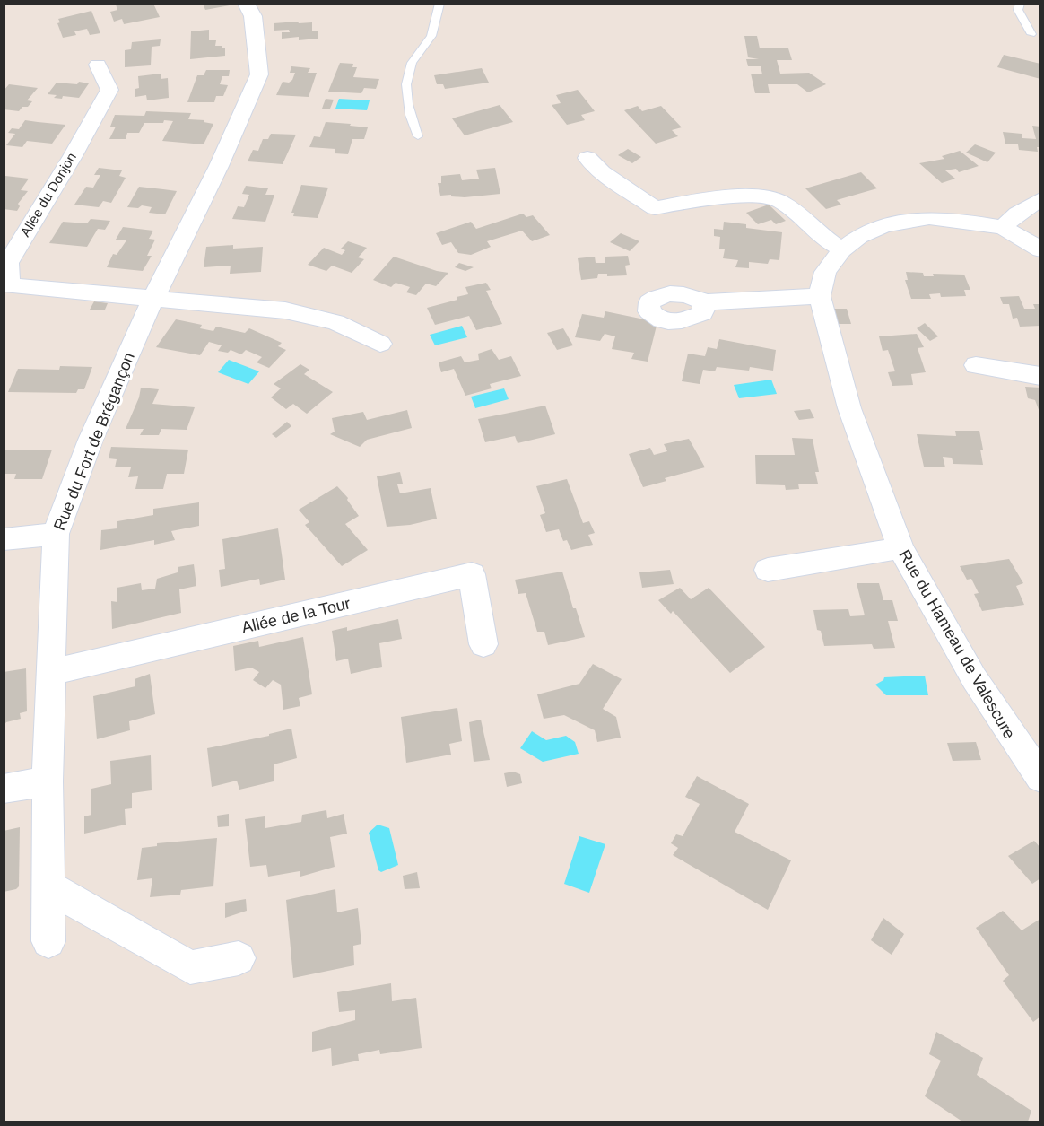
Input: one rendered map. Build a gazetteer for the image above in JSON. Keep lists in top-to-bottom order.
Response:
{
  "streets": {
    "street": [
      "Allée du Donjon",
      "Rue du Fort de Brégançon",
      "Allée de la Tour",
      "Rue du Hameau de Valescure"
    ]
  },
  "crossings": [
    ["Allée du Donjon", "Rue du Fort de Brégançon"],
    ["Rue du Fort de Brégançon", "Allée de la Tour"]
  ]
}
